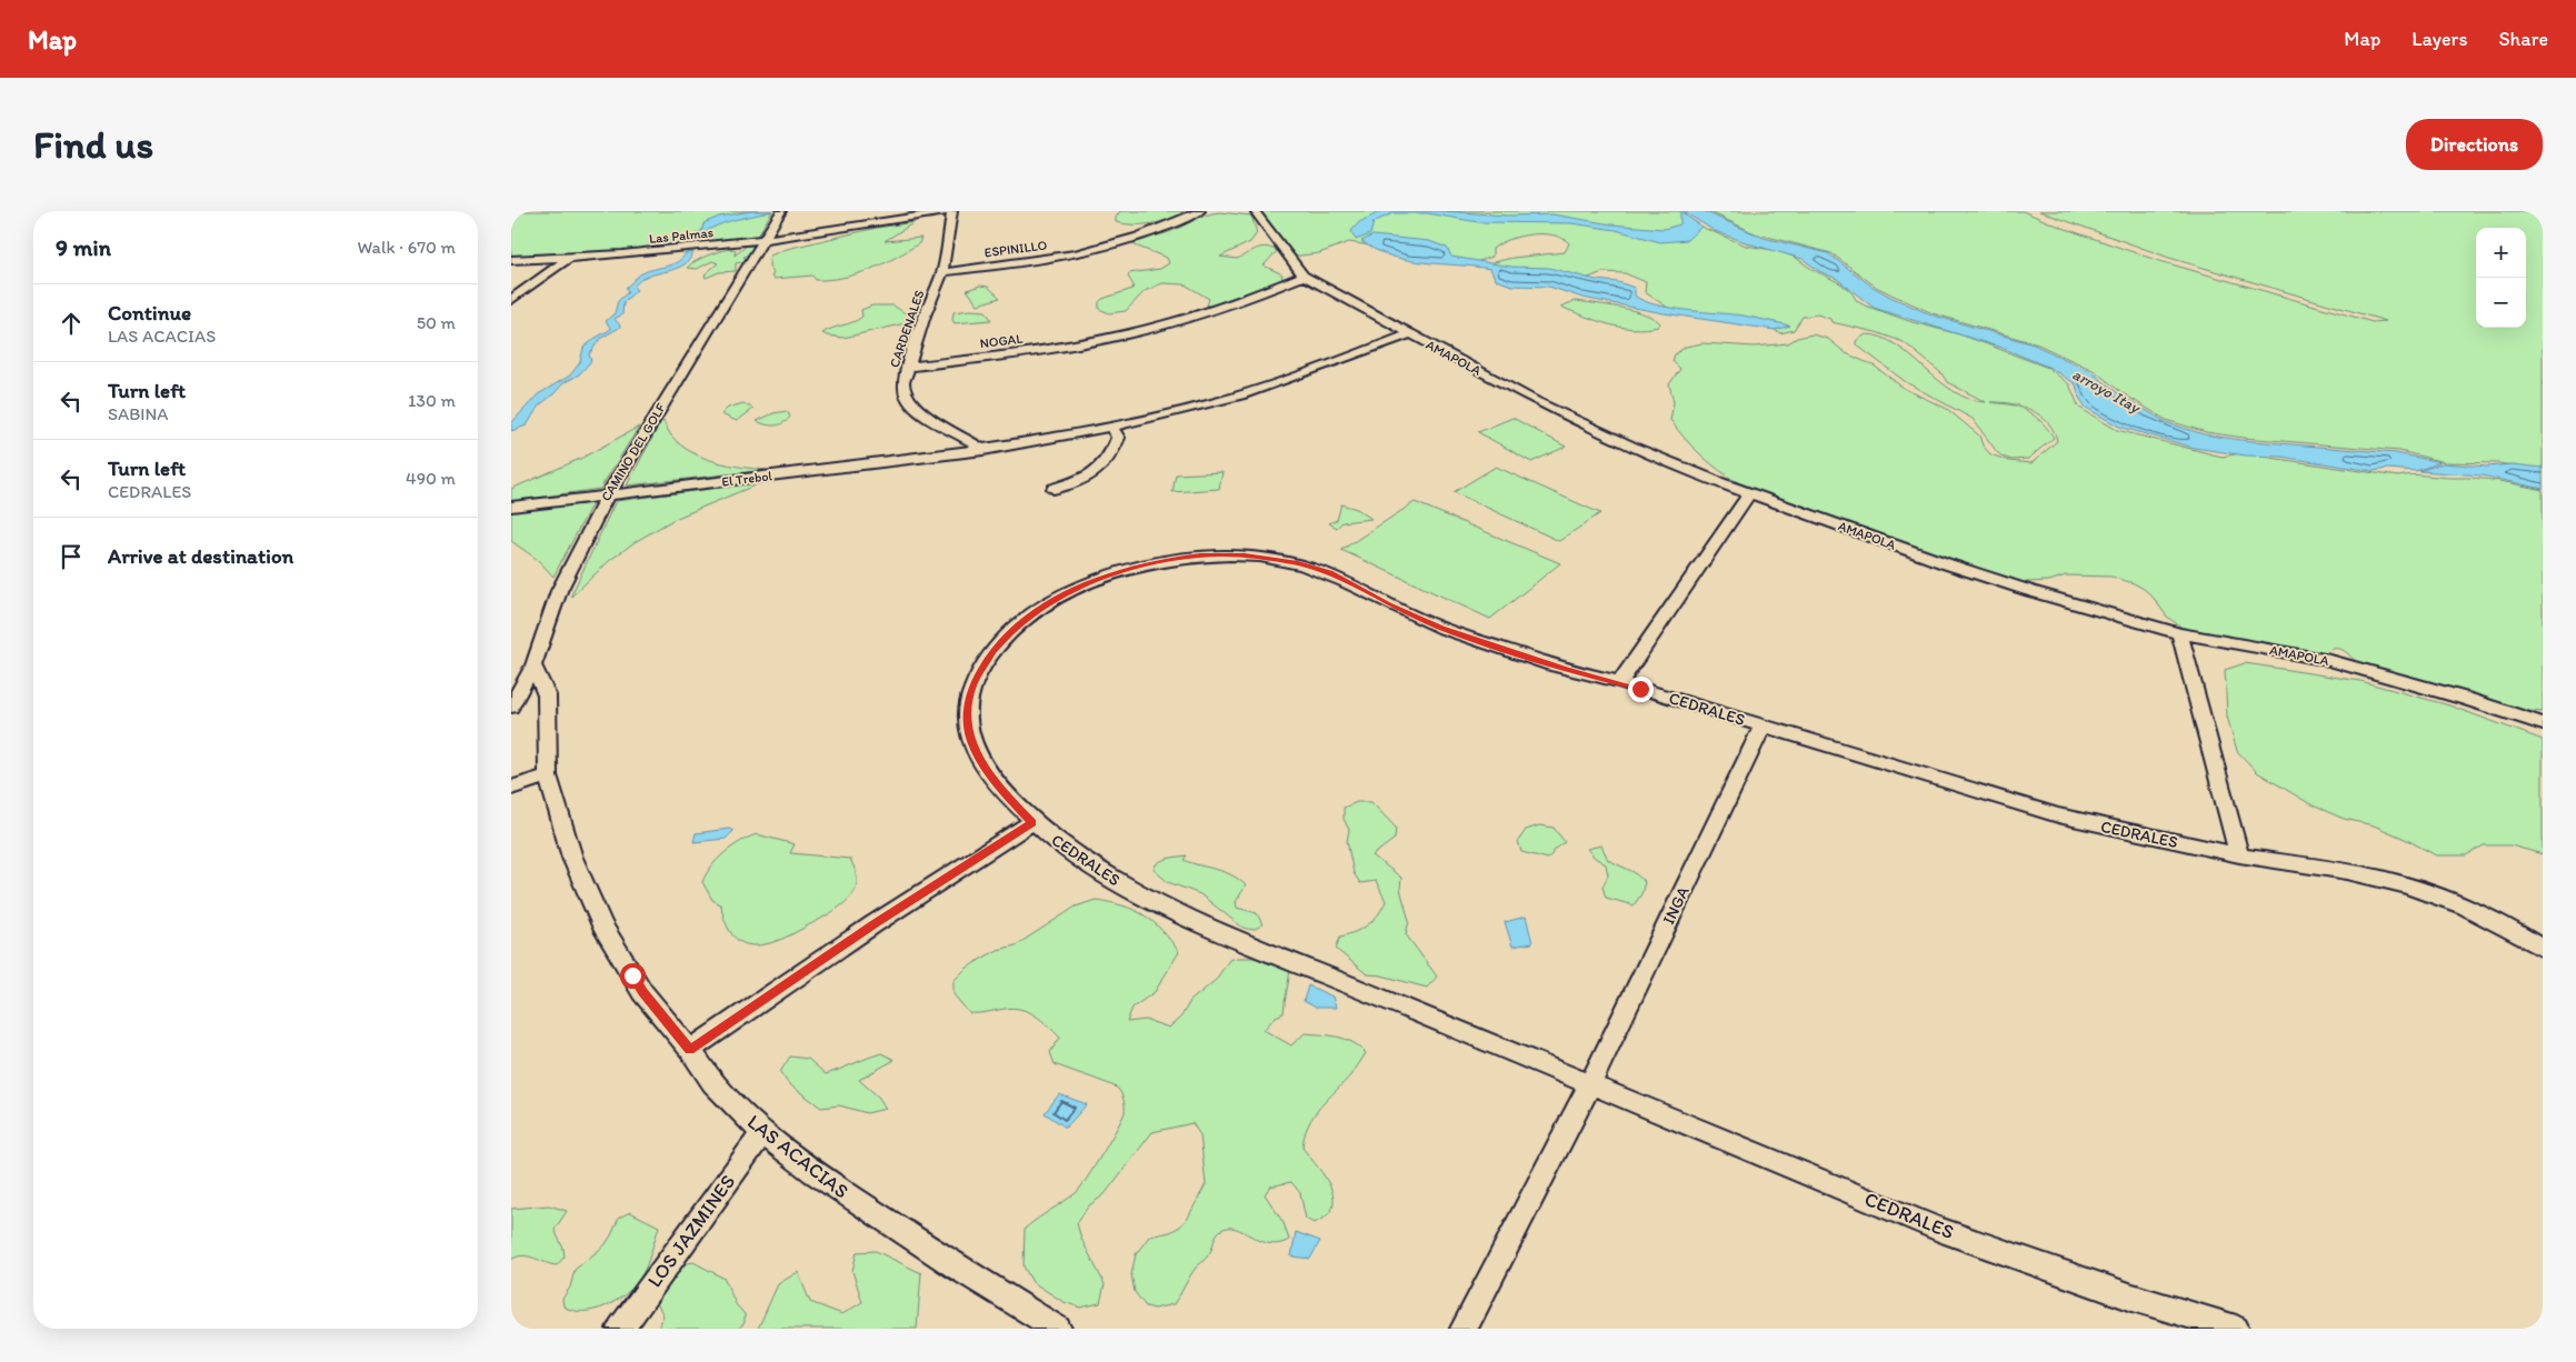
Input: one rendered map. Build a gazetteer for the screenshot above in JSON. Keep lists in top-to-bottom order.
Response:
{
  "streets": {
    "street": [
      "Las Palmas",
      "ESPINILLO",
      "CARDENALES",
      "NOGAL",
      "AMAPOLA",
      "CAMINO DEL GOLF",
      "El Trebol",
      "CEDRALES",
      "INGA",
      "LAS ACACIAS",
      "LOS JAZMINES"
    ]
  },
  "crossings": [
    ["Las Palmas", "CARDENALES"],
    ["Las Palmas", "CAMINO DEL GOLF"],
    ["ESPINILLO", "CARDENALES"],
    ["CARDENALES", "NOGAL"],
    ["CARDENALES", "El Trebol"],
    ["NOGAL", "AMAPOLA"],
    ["AMAPOLA", "El Trebol"],
    ["CAMINO DEL GOLF", "El Trebol"],
    ["CAMINO DEL GOLF", "LAS ACACIAS"],
    ["CEDRALES", "INGA"],
    ["LAS ACACIAS", "LOS JAZMINES"]
  ],
  "water": ["arroyo Itay"],
  "page": {
    "header": "Map",
    "nav": ["Map", "Layers", "Share"],
    "buttons": "Directions",
    "title": "Find us",
    "heading": ["9 min", "Walk · 670 m"],
    "map_buttons": ["+", "−"],
    "list": [
      ["Continue", "LAS ACACIAS", "50 m"],
      ["Turn left", "SABINA", "130 m"],
      ["Turn left", "CEDRALES", "490 m"],
      "Arrive at destination"
    ]
  }
}
